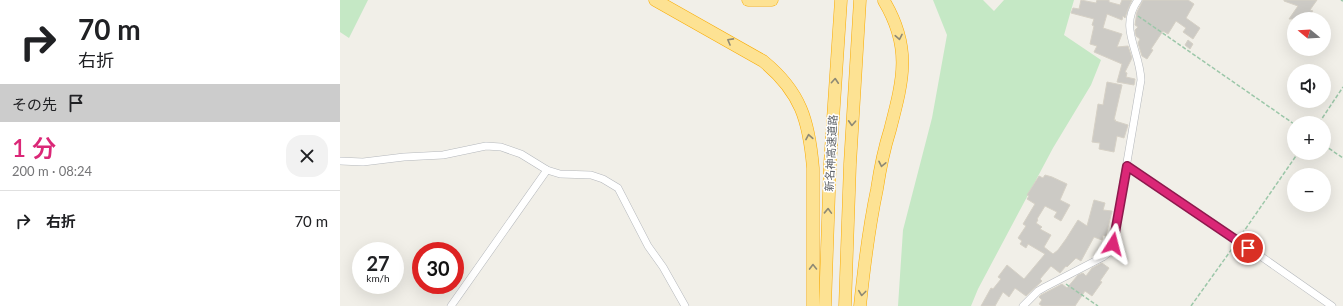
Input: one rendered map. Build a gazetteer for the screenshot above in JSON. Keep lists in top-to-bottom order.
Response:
{
  "streets": {
    "highway": ["新名神高速道路"]
  },
  "north": "left",
  "page": {
    "turn": ["70 m", "右折"],
    "map_buttons": ["+", "−"],
    "then": "その先",
    "heading": ["1 分", "200 m · 08:24"],
    "list": [
      {
        "name": "右折",
        "value": "70 m"
      }
    ],
    "speed": "27 km/h",
    "limit": "30"
  }
}
